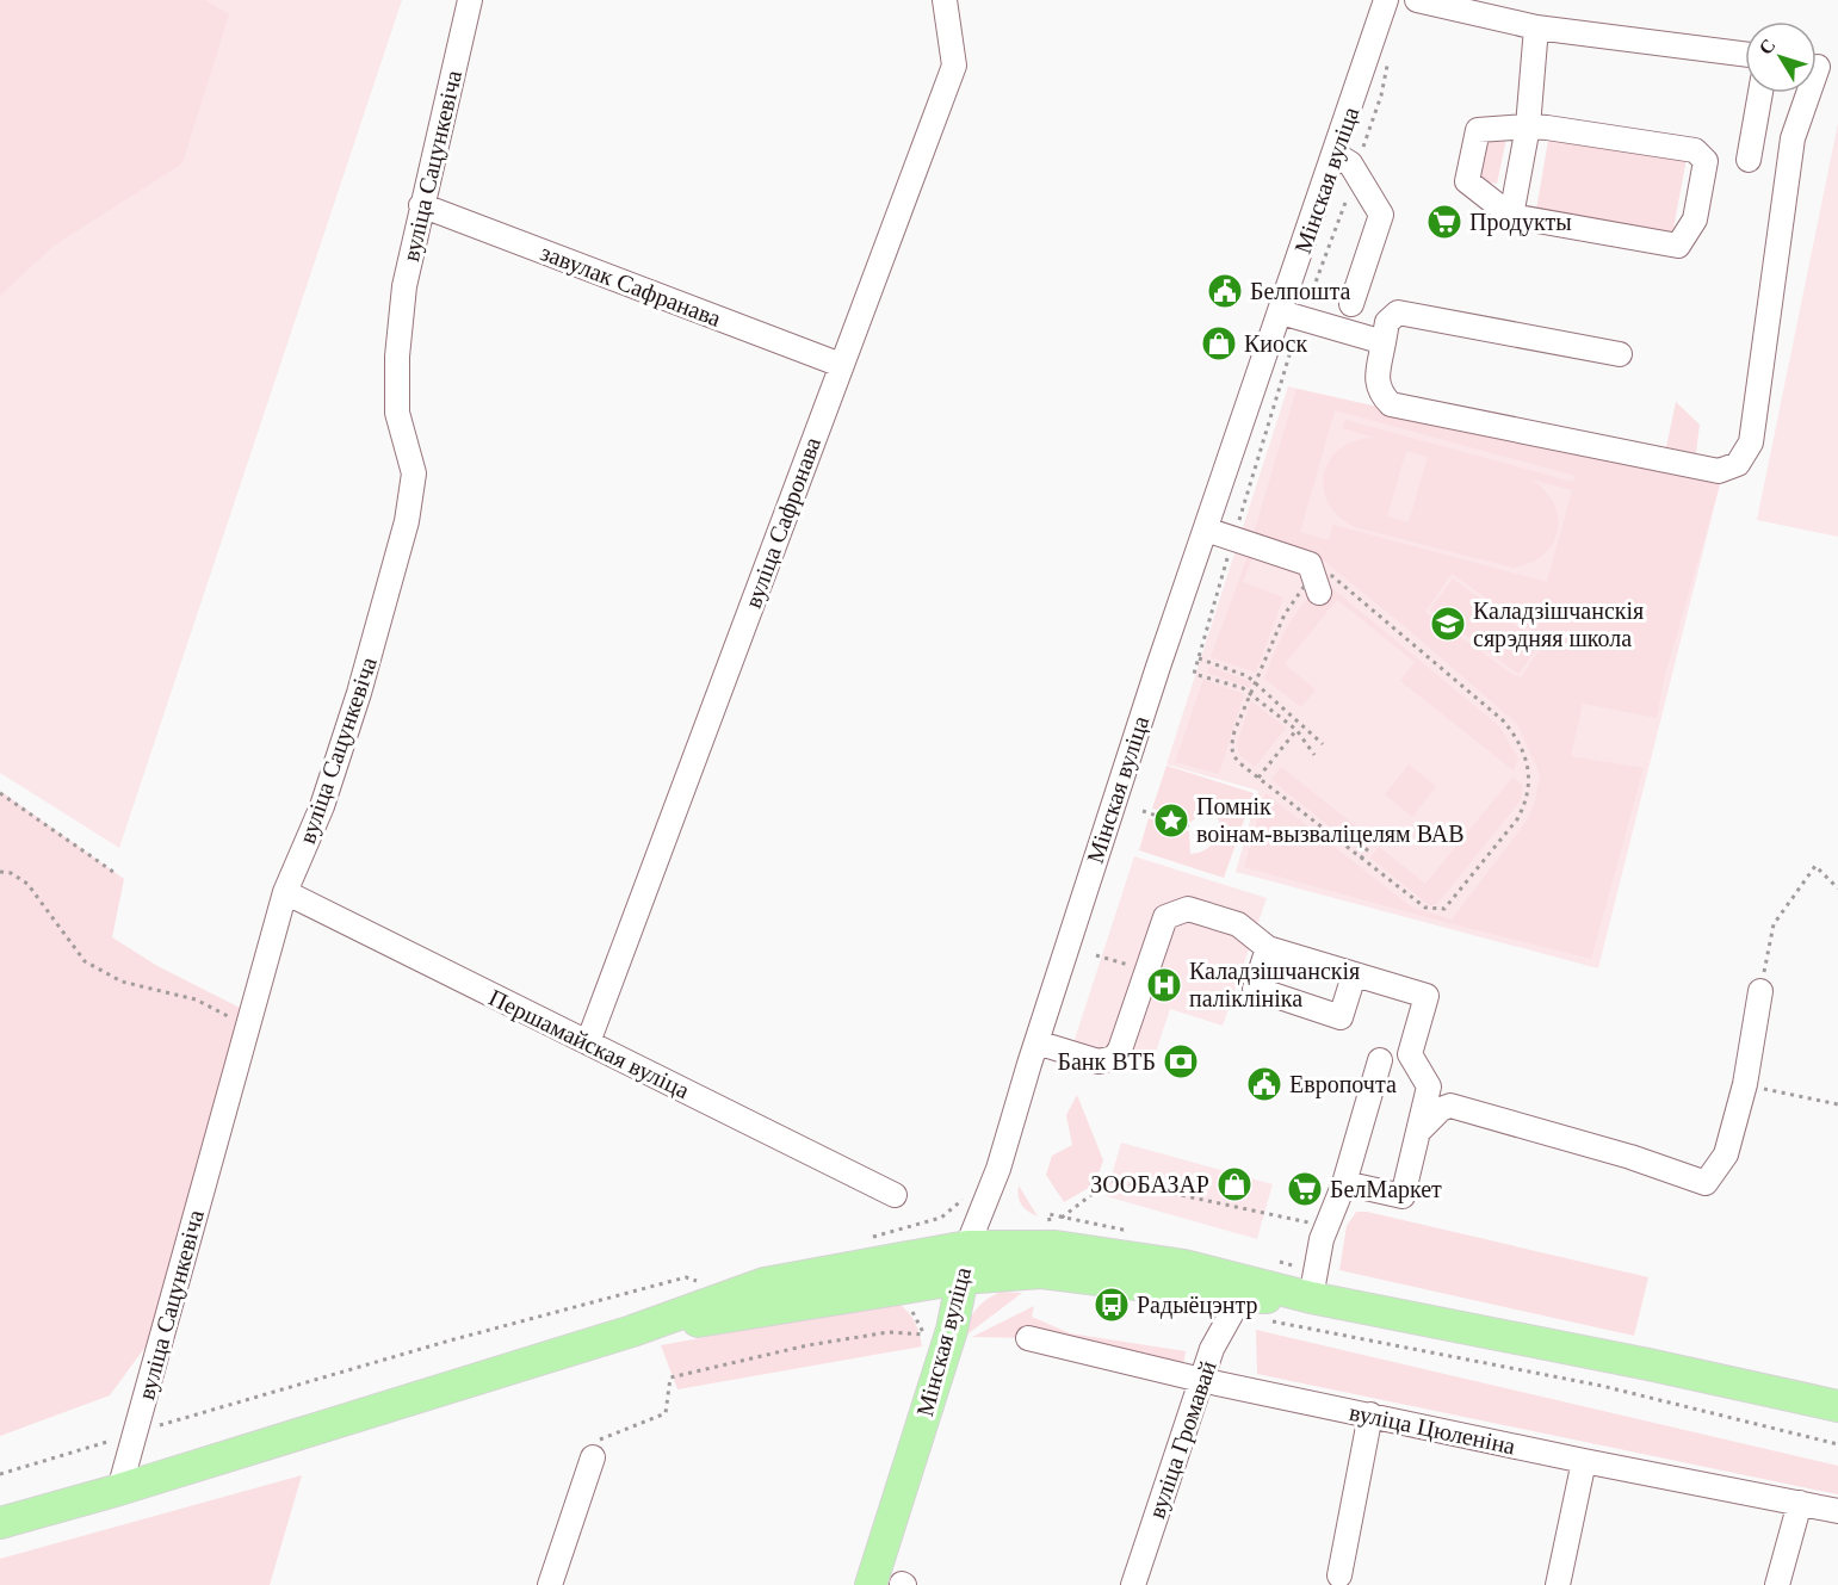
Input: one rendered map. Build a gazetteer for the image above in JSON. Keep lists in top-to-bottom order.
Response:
{
  "streets": {
    "main road": ["Мінская вуліца"],
    "street": [
      "вуліца Сацункевіча",
      "завулак Сафранава",
      "вуліца Сафронава",
      "Першамайская вуліца",
      "вуліца Цюленіна",
      "вуліца Громавай"
    ]
  },
  "crossings": [
    ["вуліца Сацункевіча", "завулак Сафранава"],
    ["вуліца Сацункевіча", "Першамайская вуліца"],
    ["завулак Сафранава", "вуліца Сафронава"],
    ["вуліца Сафронава", "Першамайская вуліца"],
    ["вуліца Цюленіна", "вуліца Громавай"]
  ],
  "places": {
    "supermarket": ["Продукты", "БелМаркет"],
    "public building": ["Белпошта", "Европочта"],
    "shop": ["Киоск", "ЗООБАЗАР"],
    "school or university": ["Каладзішчанскія сярэдняя школа"],
    "place": ["Помнік воінам-вызваліцелям ВАВ"],
    "hospital": ["Каладзішчанскія паліклініка"],
    "bank": ["Банк ВТБ"],
    "bus stop": ["Радыёцэнтр"]
  },
  "north": "top left"
}
